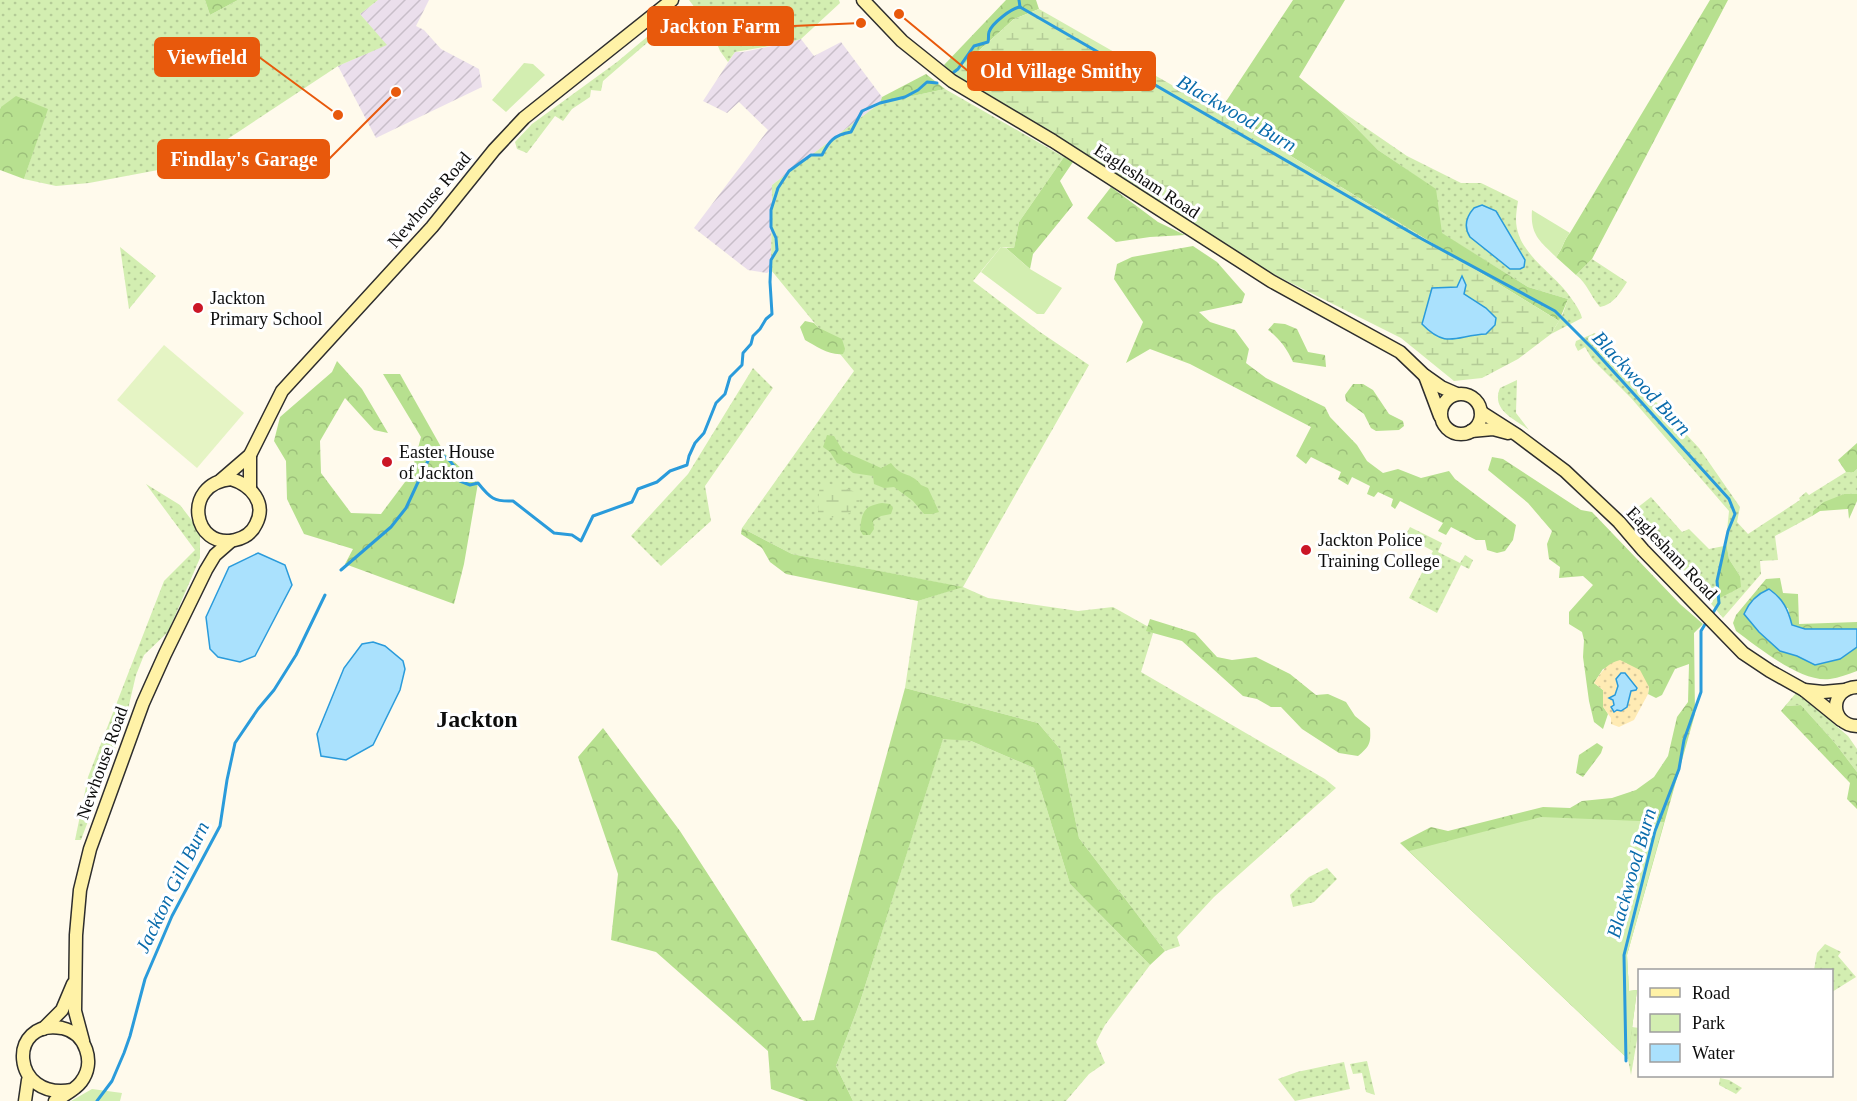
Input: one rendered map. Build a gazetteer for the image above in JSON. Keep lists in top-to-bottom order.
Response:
{
  "streets": {
    "street": ["Eaglesham Road", "Newhouse Road"]
  },
  "districts": ["Jackton"],
  "water": ["Blackwood Burn", "Jackton Gill Burn"],
  "places": [
    "Old Village Smithy",
    "Jackton Farm",
    "Findlay's Garage",
    "Viewfield",
    "Jackton Primary School",
    "Easter House of Jackton",
    "Jackton Police Training College"
  ],
  "legend": ["Road", "Park", "Water"]
}
